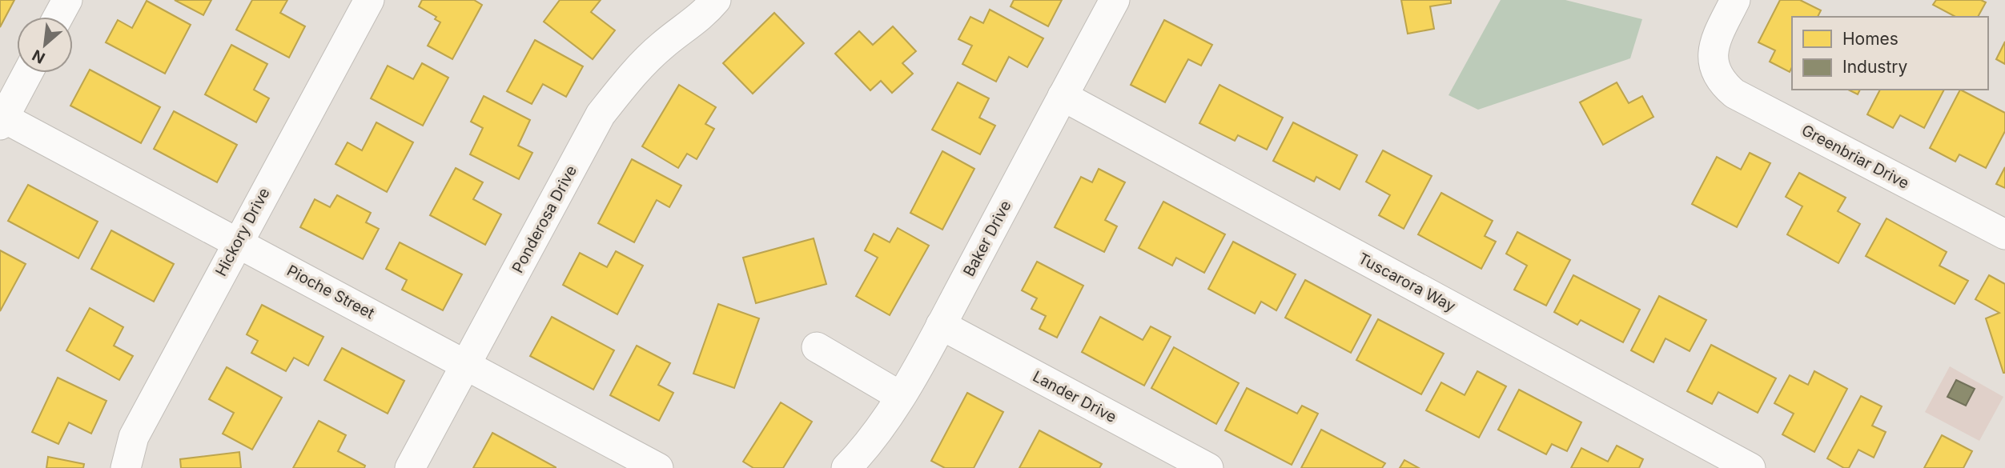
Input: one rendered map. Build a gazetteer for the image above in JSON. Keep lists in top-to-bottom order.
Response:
{
  "streets": {
    "street": [
      "Greenbriar Drive",
      "Ponderosa Drive",
      "Hickory Drive",
      "Baker Drive",
      "Tuscarora Way",
      "Pioche Street",
      "Lander Drive"
    ]
  },
  "crossings": [
    ["Ponderosa Drive", "Pioche Street"],
    ["Hickory Drive", "Pioche Street"],
    ["Baker Drive", "Tuscarora Way"],
    ["Baker Drive", "Lander Drive"]
  ],
  "legend": ["Homes", "Industry"],
  "north": "bottom left"
}
